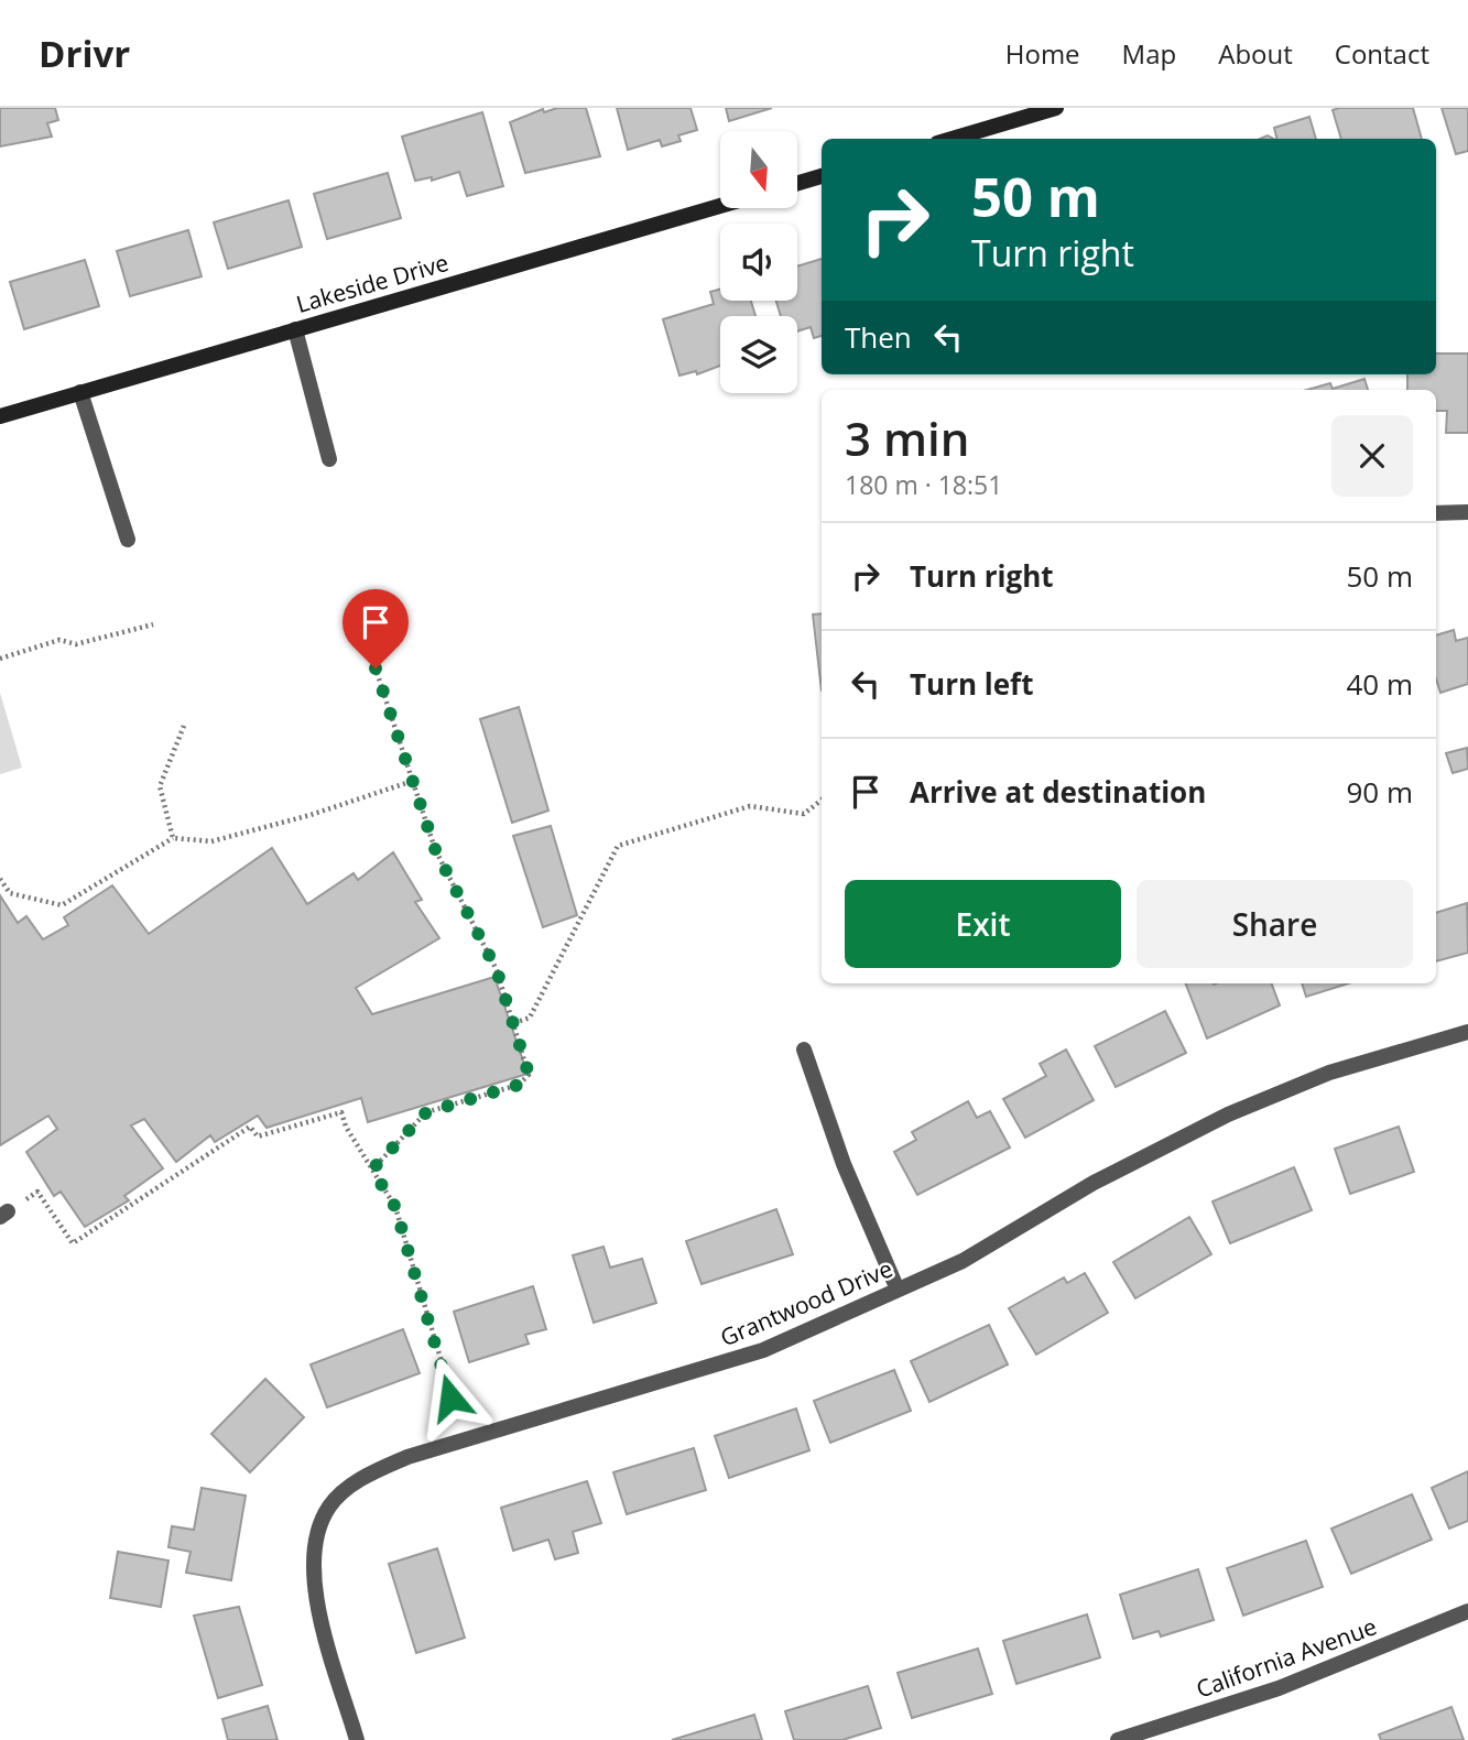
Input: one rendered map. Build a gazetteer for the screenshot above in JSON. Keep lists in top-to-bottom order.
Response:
{
  "streets": {
    "street": ["Lakeside Drive", "Grantwood Drive", "California Avenue"]
  },
  "north": "bottom",
  "page": {
    "header": "Drivr",
    "nav": [
      "Home",
      "Map",
      "About",
      "Contact"
    ],
    "turn": ["50 m", "Turn right"],
    "then": "Then",
    "heading": ["3 min", "180 m · 18:51"],
    "list": [
      {
        "name": "Turn right",
        "value": "50 m"
      },
      {
        "name": "Turn left",
        "value": "40 m"
      },
      {
        "name": "Arrive at destination",
        "value": "90 m"
      }
    ],
    "buttons": ["Exit", "Share"]
  }
}
